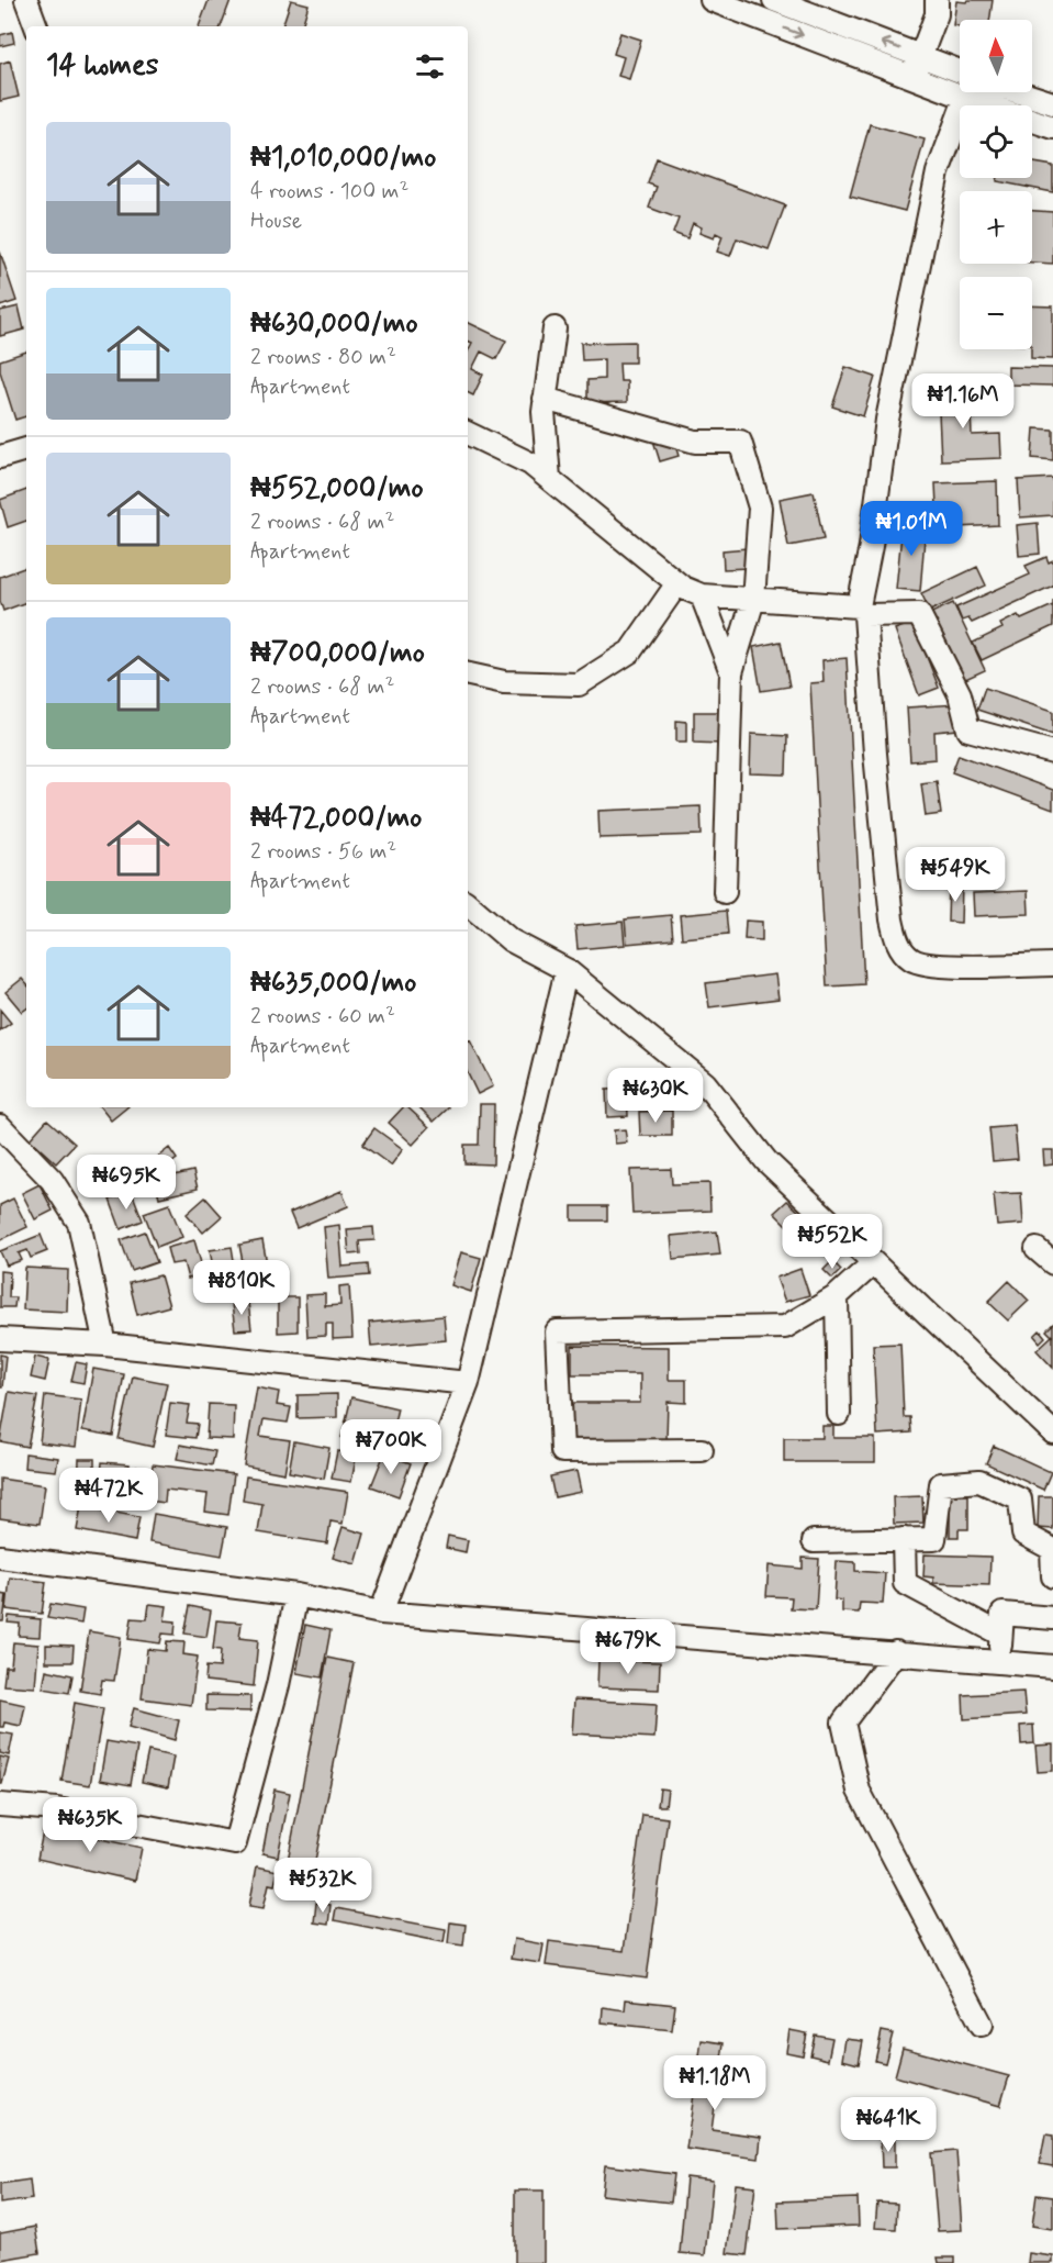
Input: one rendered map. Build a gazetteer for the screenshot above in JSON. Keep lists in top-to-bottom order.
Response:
{
  "north": "top",
  "page": {
    "map_buttons": ["+", "−"],
    "heading": "14 homes",
    "list": [
      {
        "name": "₦1,010,000/mo",
        "note": "4 rooms · 100 m² · House"
      },
      {
        "name": "₦630,000/mo",
        "note": "2 rooms · 80 m² · Apartment"
      },
      {
        "name": "₦552,000/mo",
        "note": "2 rooms · 68 m² · Apartment"
      },
      {
        "name": "₦700,000/mo",
        "note": "2 rooms · 68 m² · Apartment"
      },
      {
        "name": "₦472,000/mo",
        "note": "2 rooms · 56 m² · Apartment"
      },
      {
        "name": "₦635,000/mo",
        "note": "2 rooms · 60 m² · Apartment"
      }
    ],
    "price": [
      "₦1.16M",
      "₦1.01M",
      "₦549K",
      "₦630K",
      "₦695K",
      "₦552K",
      "₦810K",
      "₦700K",
      "₦472K",
      "₦679K",
      "₦635K",
      "₦532K",
      "₦1.18M",
      "₦641K"
    ]
  }
}
